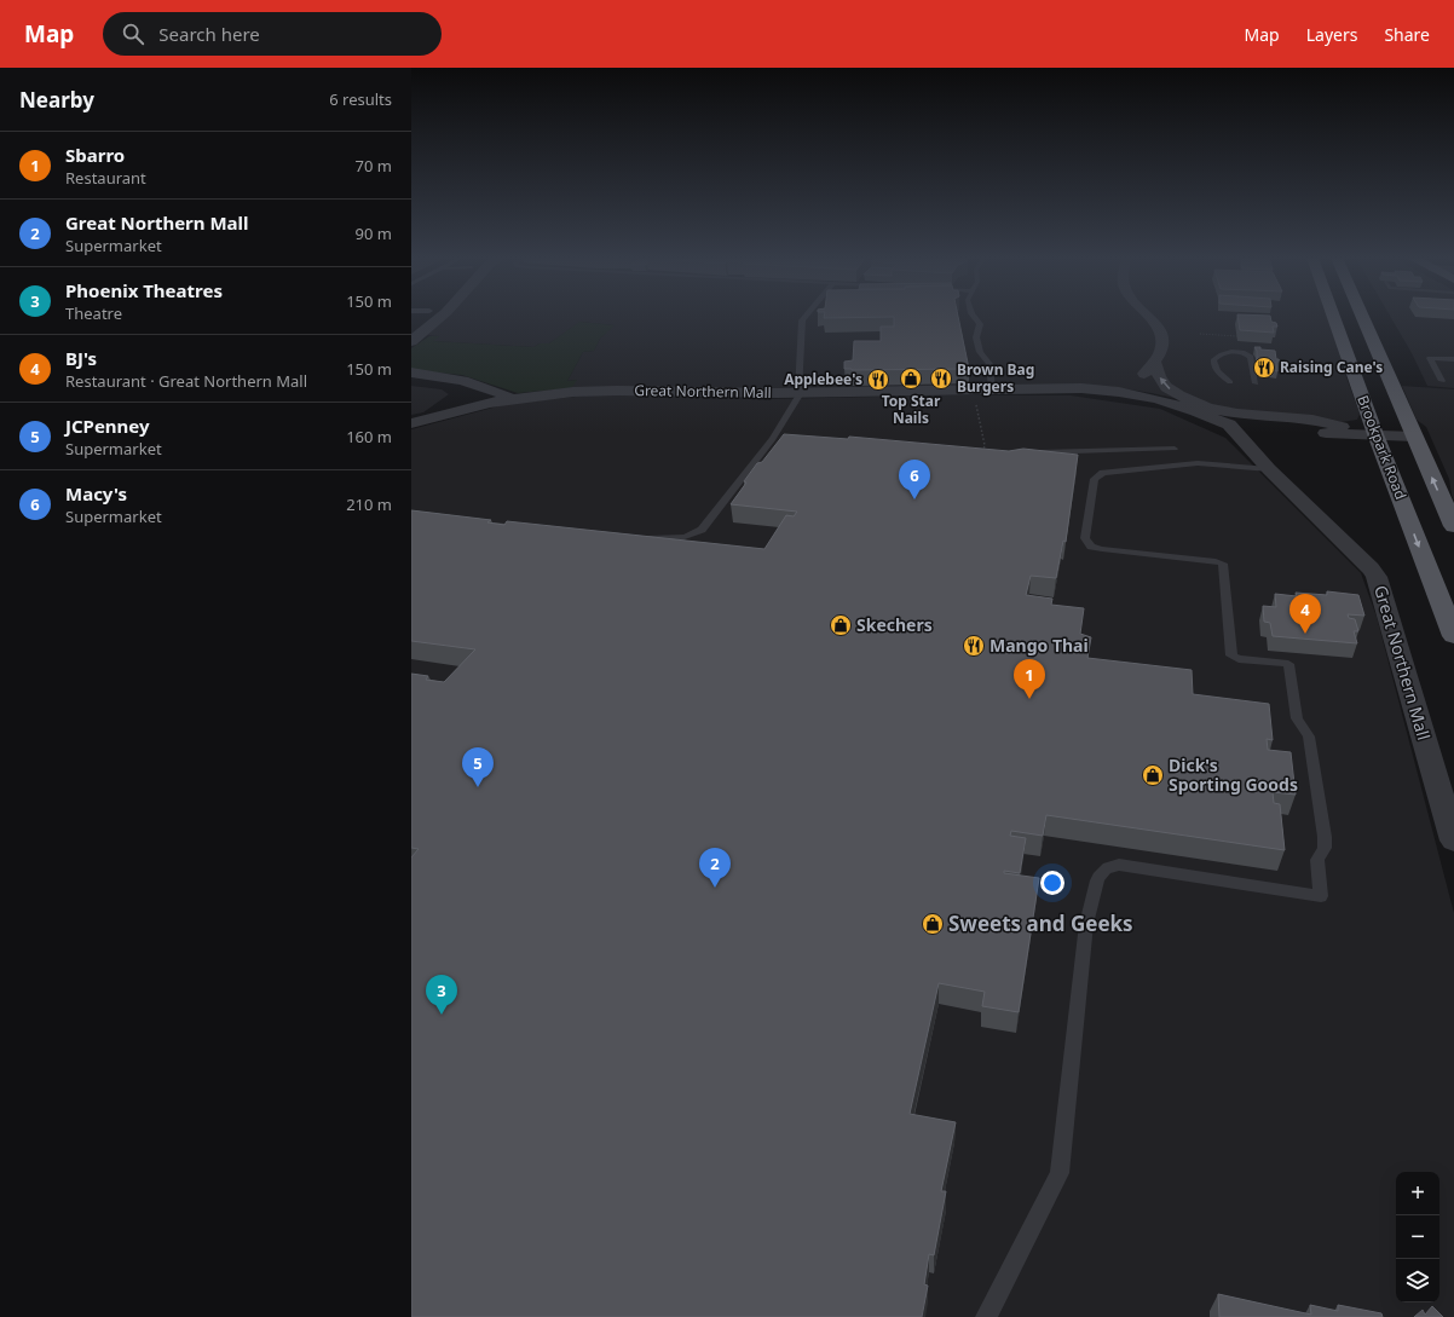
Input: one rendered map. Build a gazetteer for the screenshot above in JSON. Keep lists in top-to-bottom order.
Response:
{
  "streets": {
    "main road": ["Brookpark Road"],
    "street": ["Great Northern Mall"]
  },
  "crossings": [
    ["Great Northern Mall", "Brookpark Road"]
  ],
  "places": {
    "restaurant": [
      "Raising Cane's",
      "Brown Bag Burgers",
      "Applebee's",
      "Mango Thai"
    ],
    "shop": [
      "Top Star Nails",
      "Skechers",
      "Dick's Sporting Goods",
      "Sweets and Geeks"
    ]
  },
  "page": {
    "header": "Map",
    "search": "Search here",
    "nav": ["Map", "Layers", "Share"],
    "heading": ["Nearby", "6 results"],
    "list": [
      {
        "mark": "1",
        "name": "Sbarro",
        "note": "Restaurant",
        "value": "70 m"
      },
      {
        "mark": "2",
        "name": "Great Northern Mall",
        "note": "Supermarket",
        "value": "90 m"
      },
      {
        "mark": "3",
        "name": "Phoenix Theatres",
        "note": "Theatre",
        "value": "150 m"
      },
      {
        "mark": "4",
        "name": "BJ's",
        "note": "Restaurant · Great Northern Mall",
        "value": "150 m"
      },
      {
        "mark": "5",
        "name": "JCPenney",
        "note": "Supermarket",
        "value": "160 m"
      },
      {
        "mark": "6",
        "name": "Macy's",
        "note": "Supermarket",
        "value": "210 m"
      }
    ],
    "pins": [
      "6",
      "4",
      "1",
      "5",
      "2",
      "3"
    ],
    "map_buttons": ["+", "−"]
  }
}
